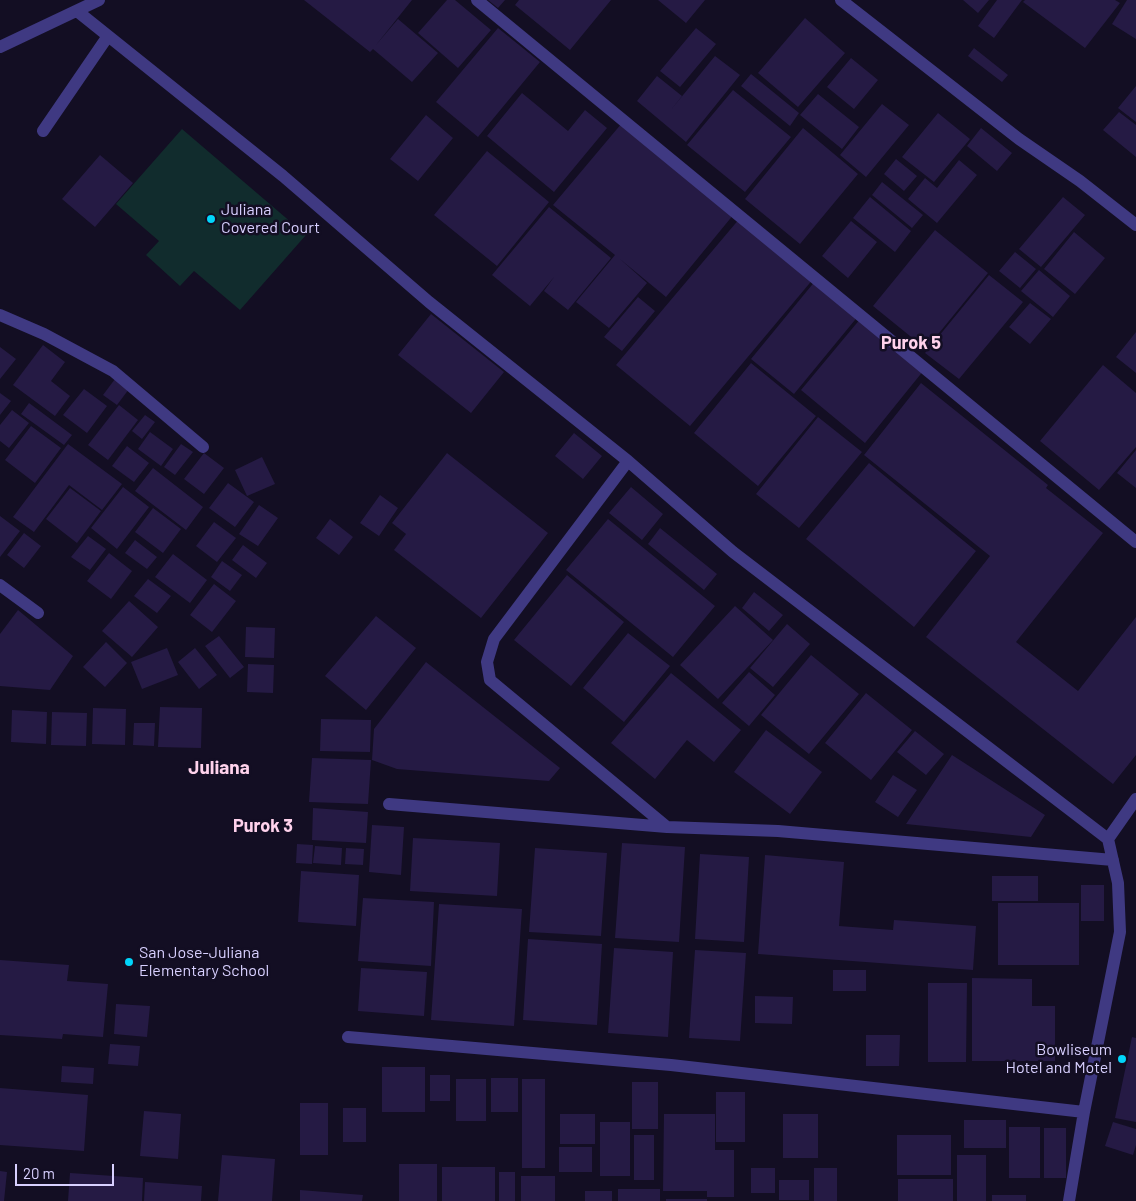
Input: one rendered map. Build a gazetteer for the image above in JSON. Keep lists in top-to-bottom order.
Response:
{
  "districts": ["Purok 5", "Juliana", "Purok 3"],
  "places": ["Juliana Covered Court", "San Jose-Juliana Elementary School", "Bowliseum Hotel and Motel"],
  "scale_bar": "20 m"
}
